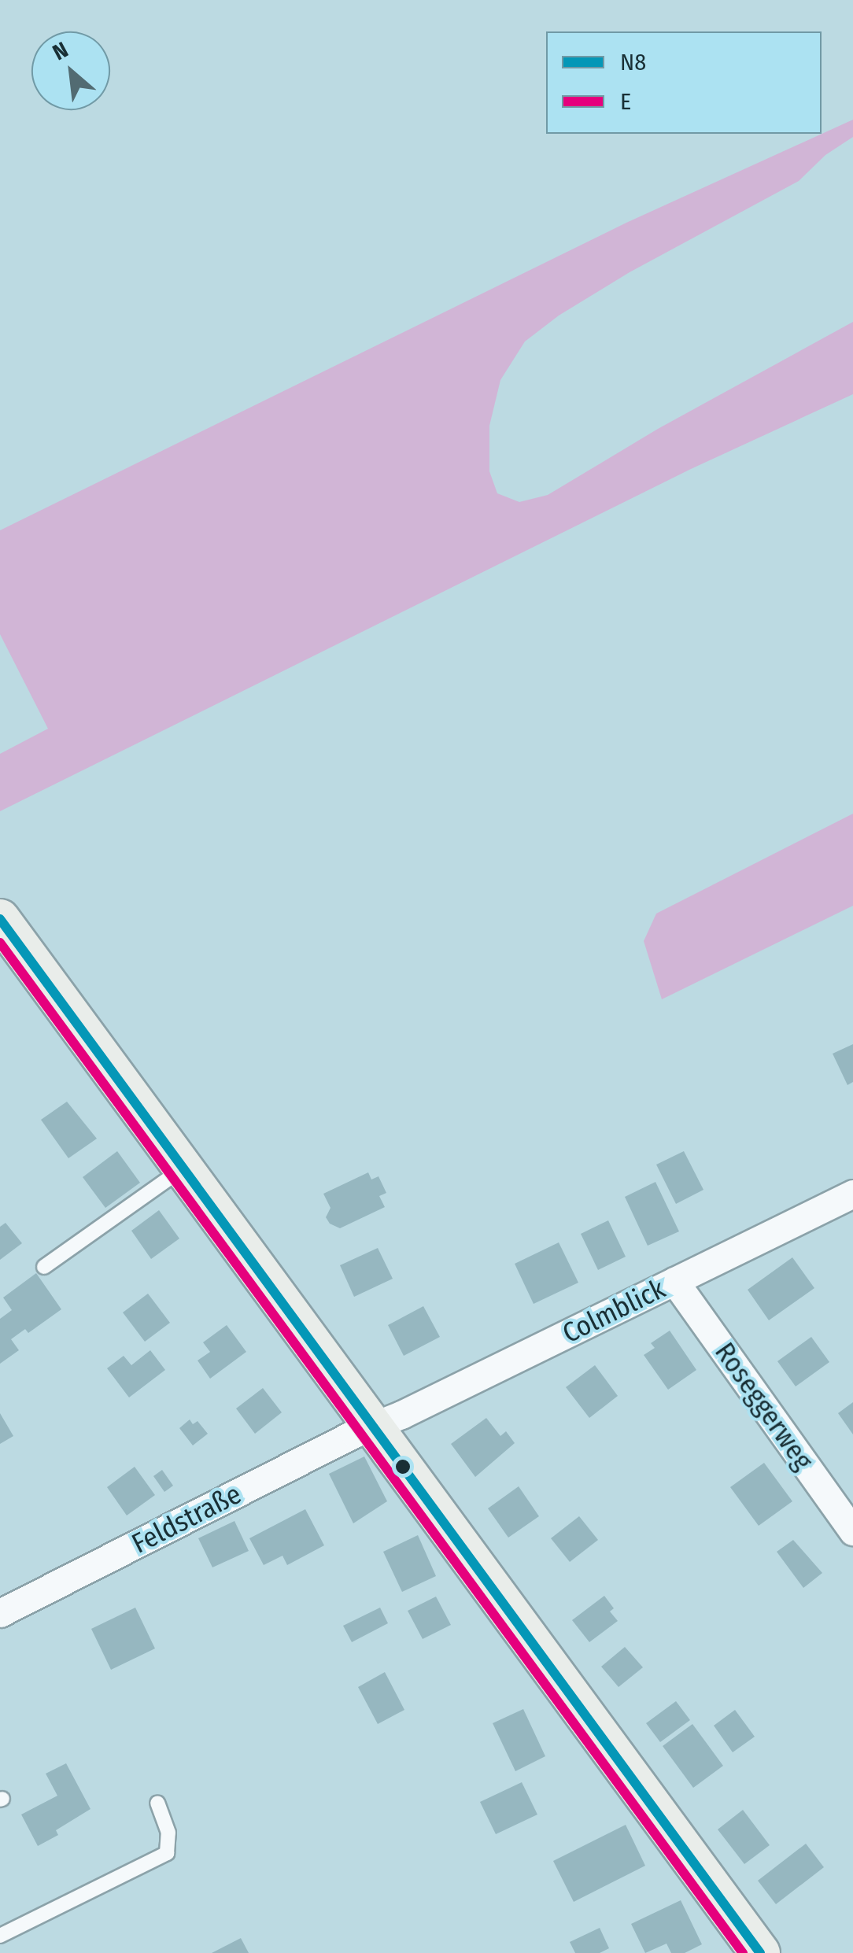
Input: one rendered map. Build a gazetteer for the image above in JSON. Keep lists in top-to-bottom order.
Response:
{
  "streets": {
    "street": ["Colmblick", "Roseggerweg", "Feldstraße"]
  },
  "crossings": [
    ["Colmblick", "Roseggerweg"],
    ["Colmblick", "Feldstraße"]
  ],
  "lines": ["transit line N8", "transit line E"],
  "legend": ["N8", "E"],
  "north": "top left"
}
